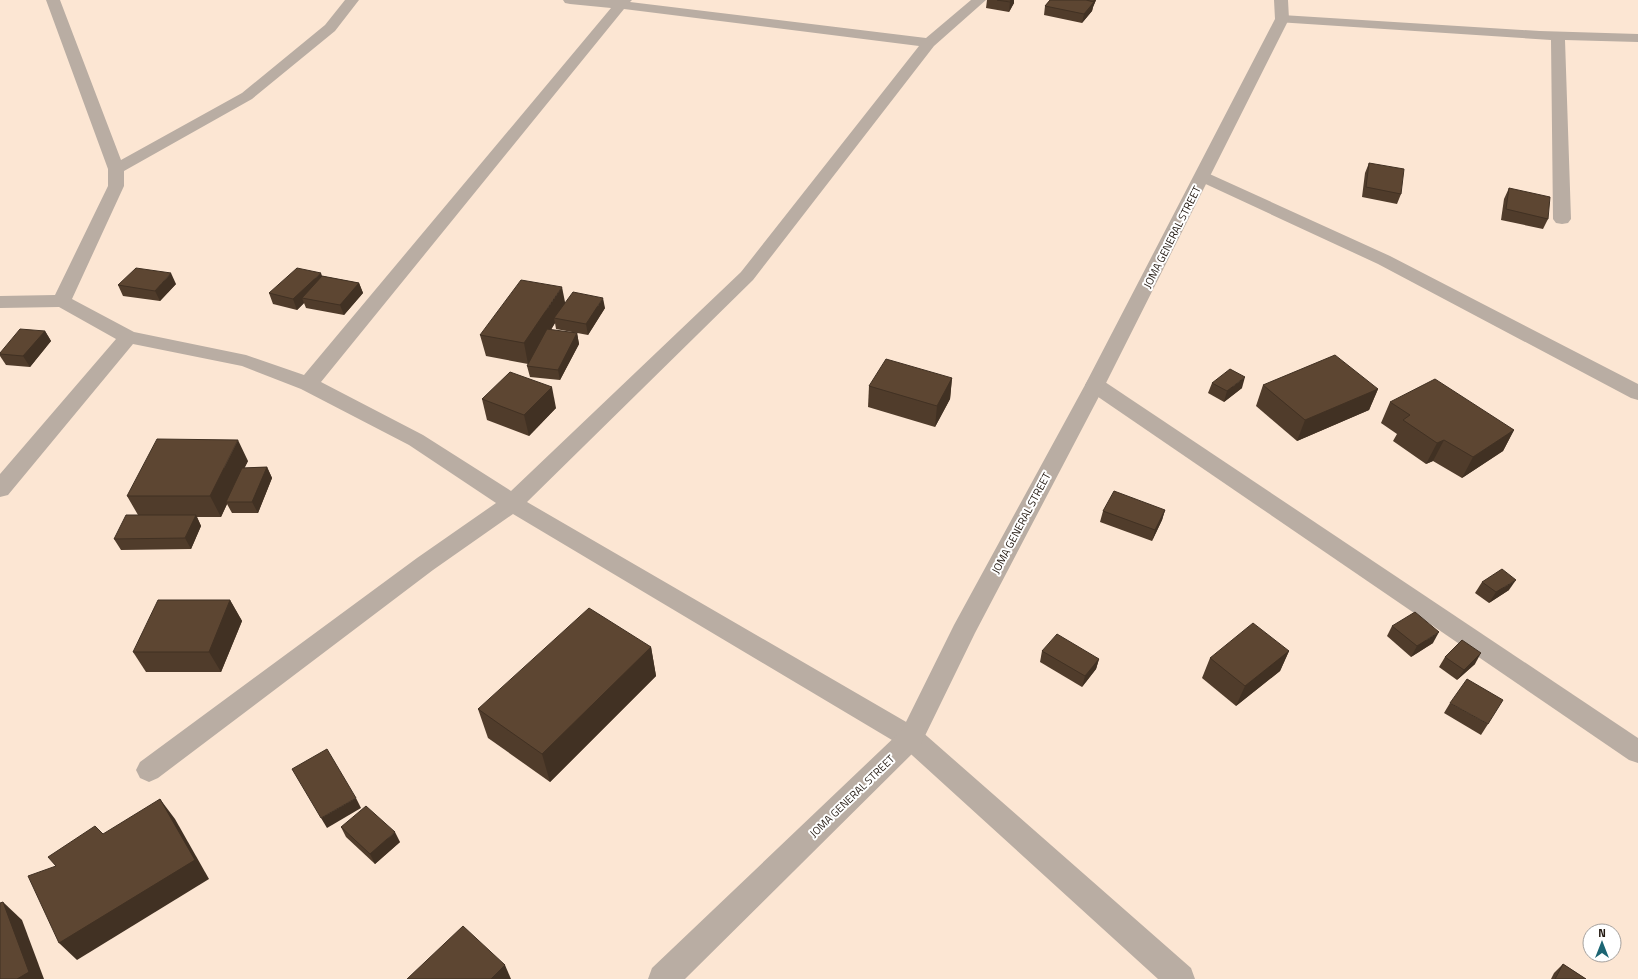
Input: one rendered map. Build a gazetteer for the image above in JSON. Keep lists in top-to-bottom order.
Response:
{
  "streets": {
    "street": ["JOMA GENERAL STREET"]
  },
  "north": "top"
}
